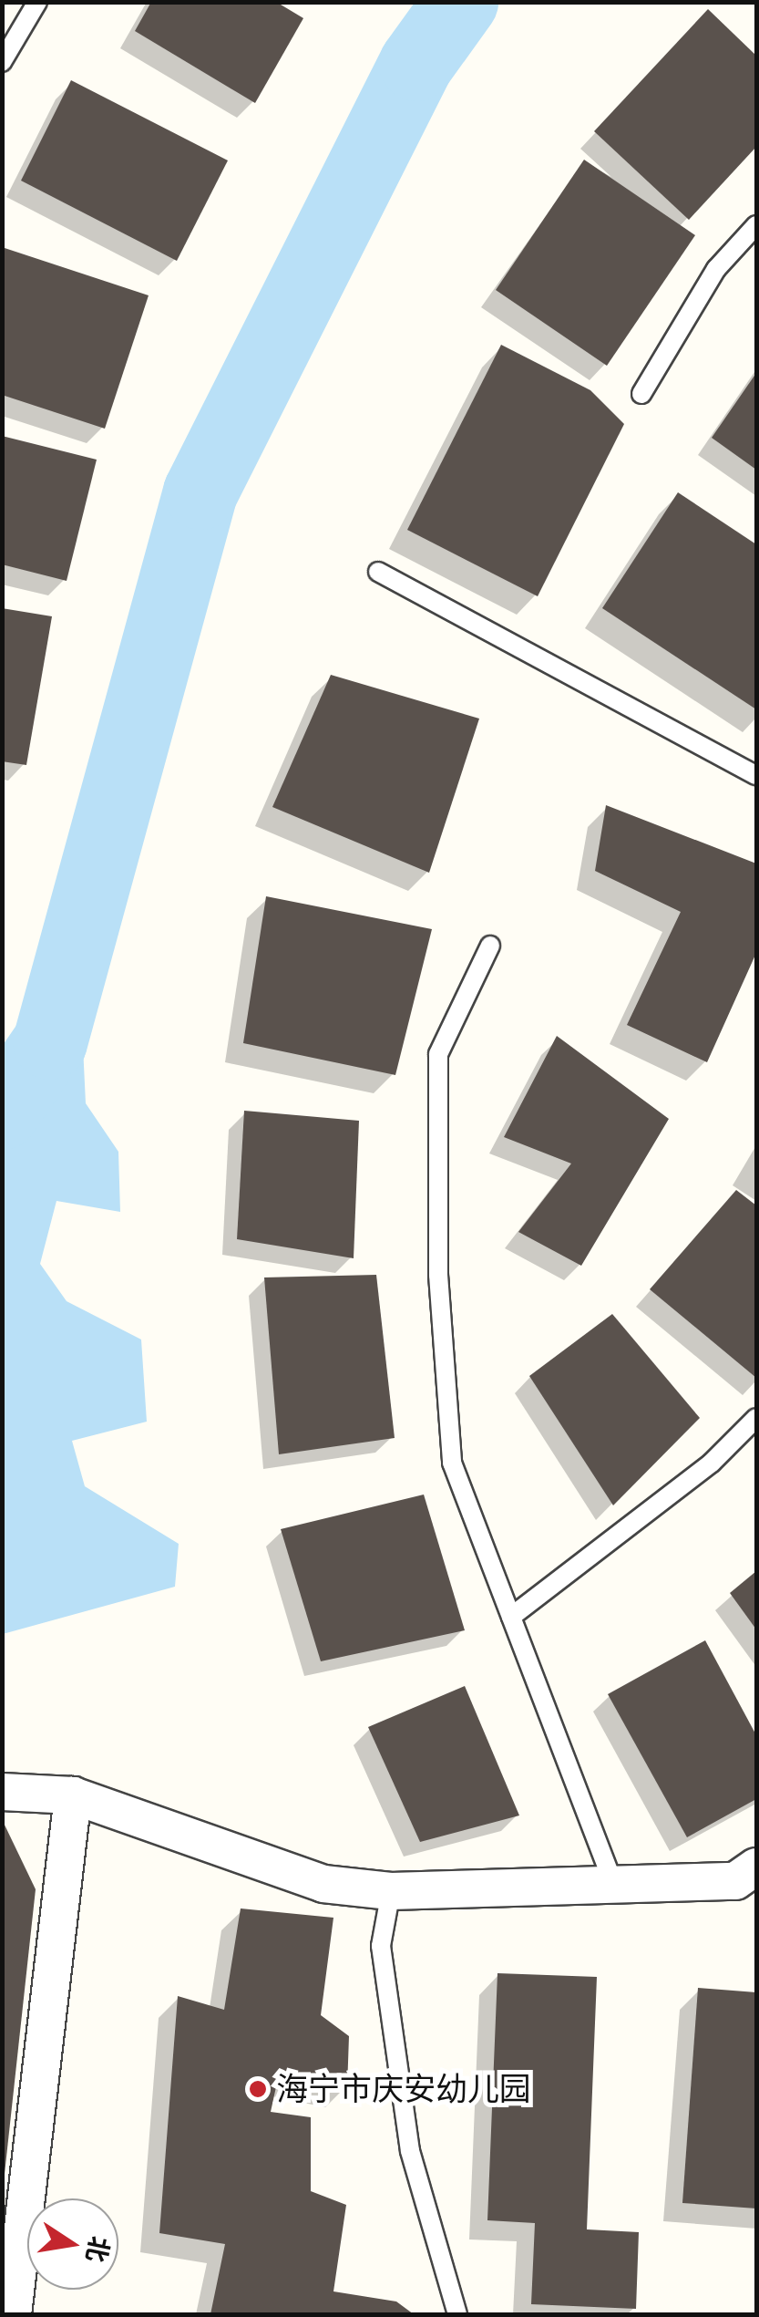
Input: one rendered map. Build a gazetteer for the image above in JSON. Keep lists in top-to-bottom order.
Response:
{
  "places": ["海宁市庆安幼儿园"],
  "north": "right"
}
